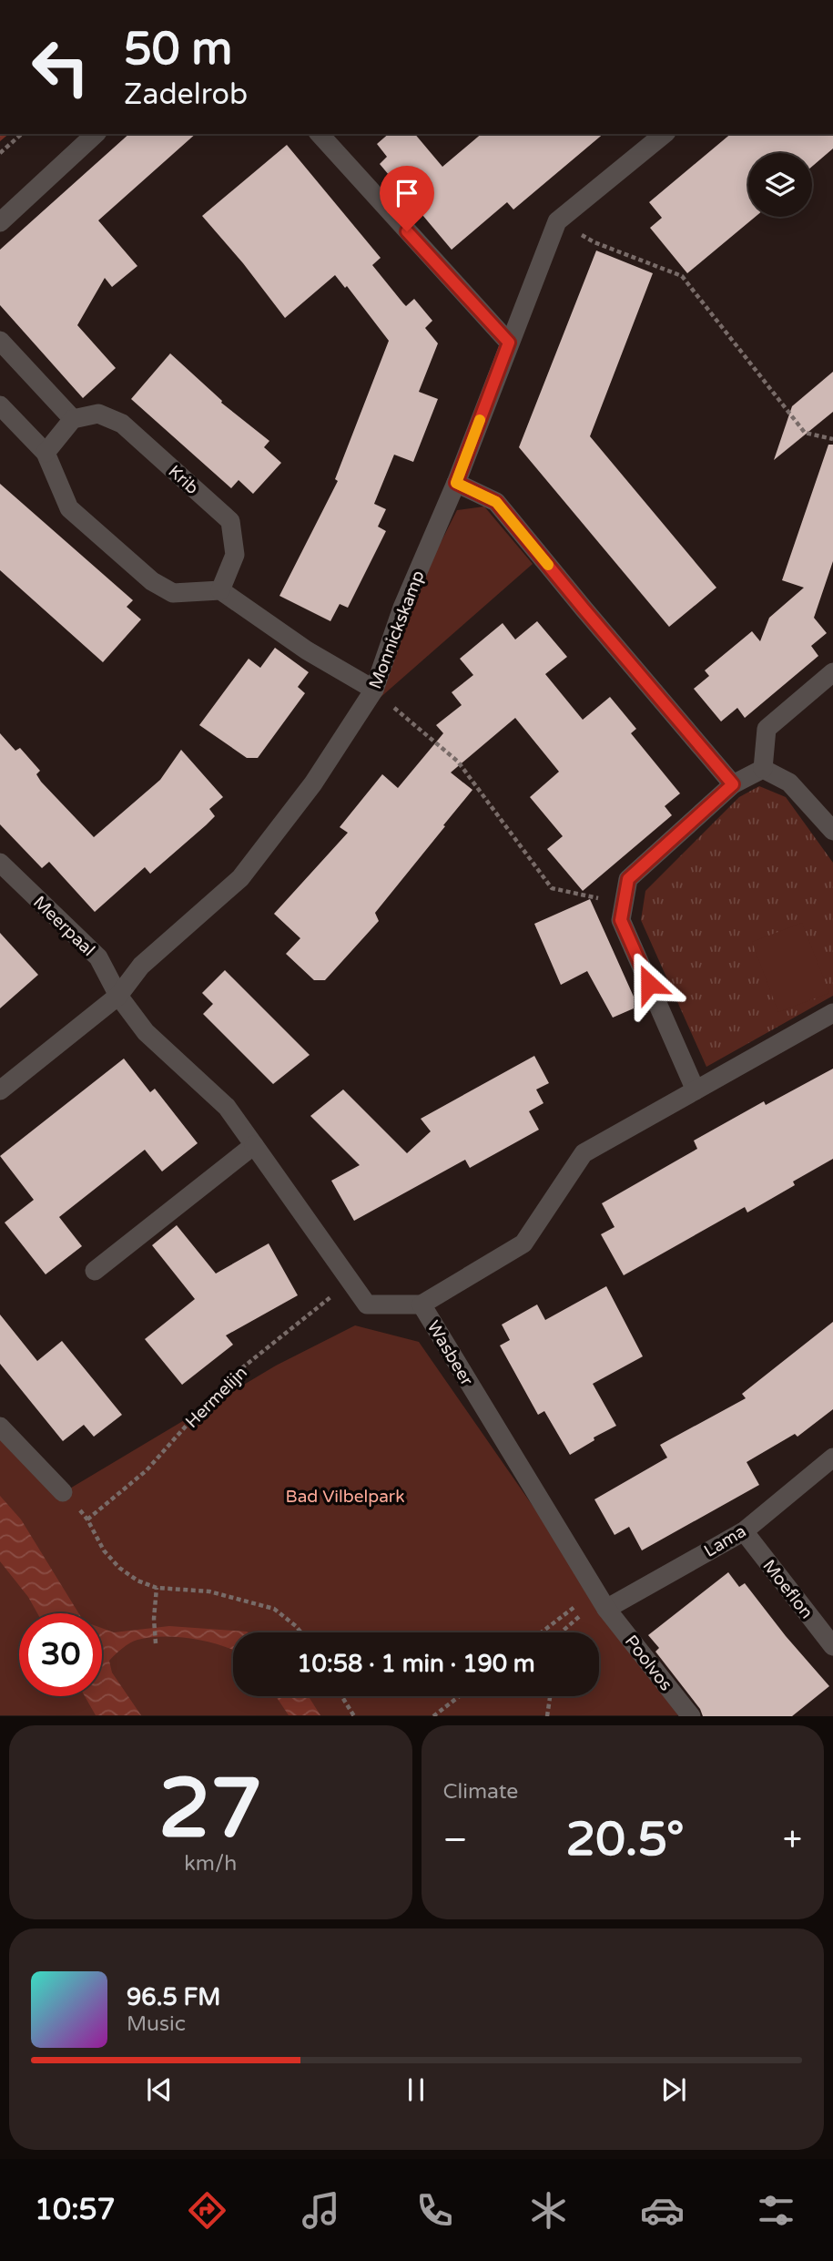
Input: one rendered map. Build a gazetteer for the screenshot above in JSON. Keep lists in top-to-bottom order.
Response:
{
  "streets": {
    "street": [
      "Krib",
      "Monnickskamp",
      "Meerpaal",
      "Wasbeer",
      "Lama",
      "Moeflon",
      "Poolvos"
    ],
    "path": ["Hermelijn"]
  },
  "crossings": [
    ["Monnickskamp", "Meerpaal"],
    ["Wasbeer", "Lama"],
    ["Wasbeer", "Poolvos"],
    ["Lama", "Moeflon"],
    ["Lama", "Poolvos"]
  ],
  "parks": ["Bad Vilbelpark"],
  "page": {
    "turn": ["50 m", "Zadelrob"],
    "limit": "30",
    "trip": "10:58 · 1 min · 190 m",
    "tile": [
      ["27", "km/h"],
      "Climate"
    ],
    "heat": ["−", "20.5°", "+"],
    "song": ["96.5 FM", "Music"],
    "tabs": "10:57"
  }
}
